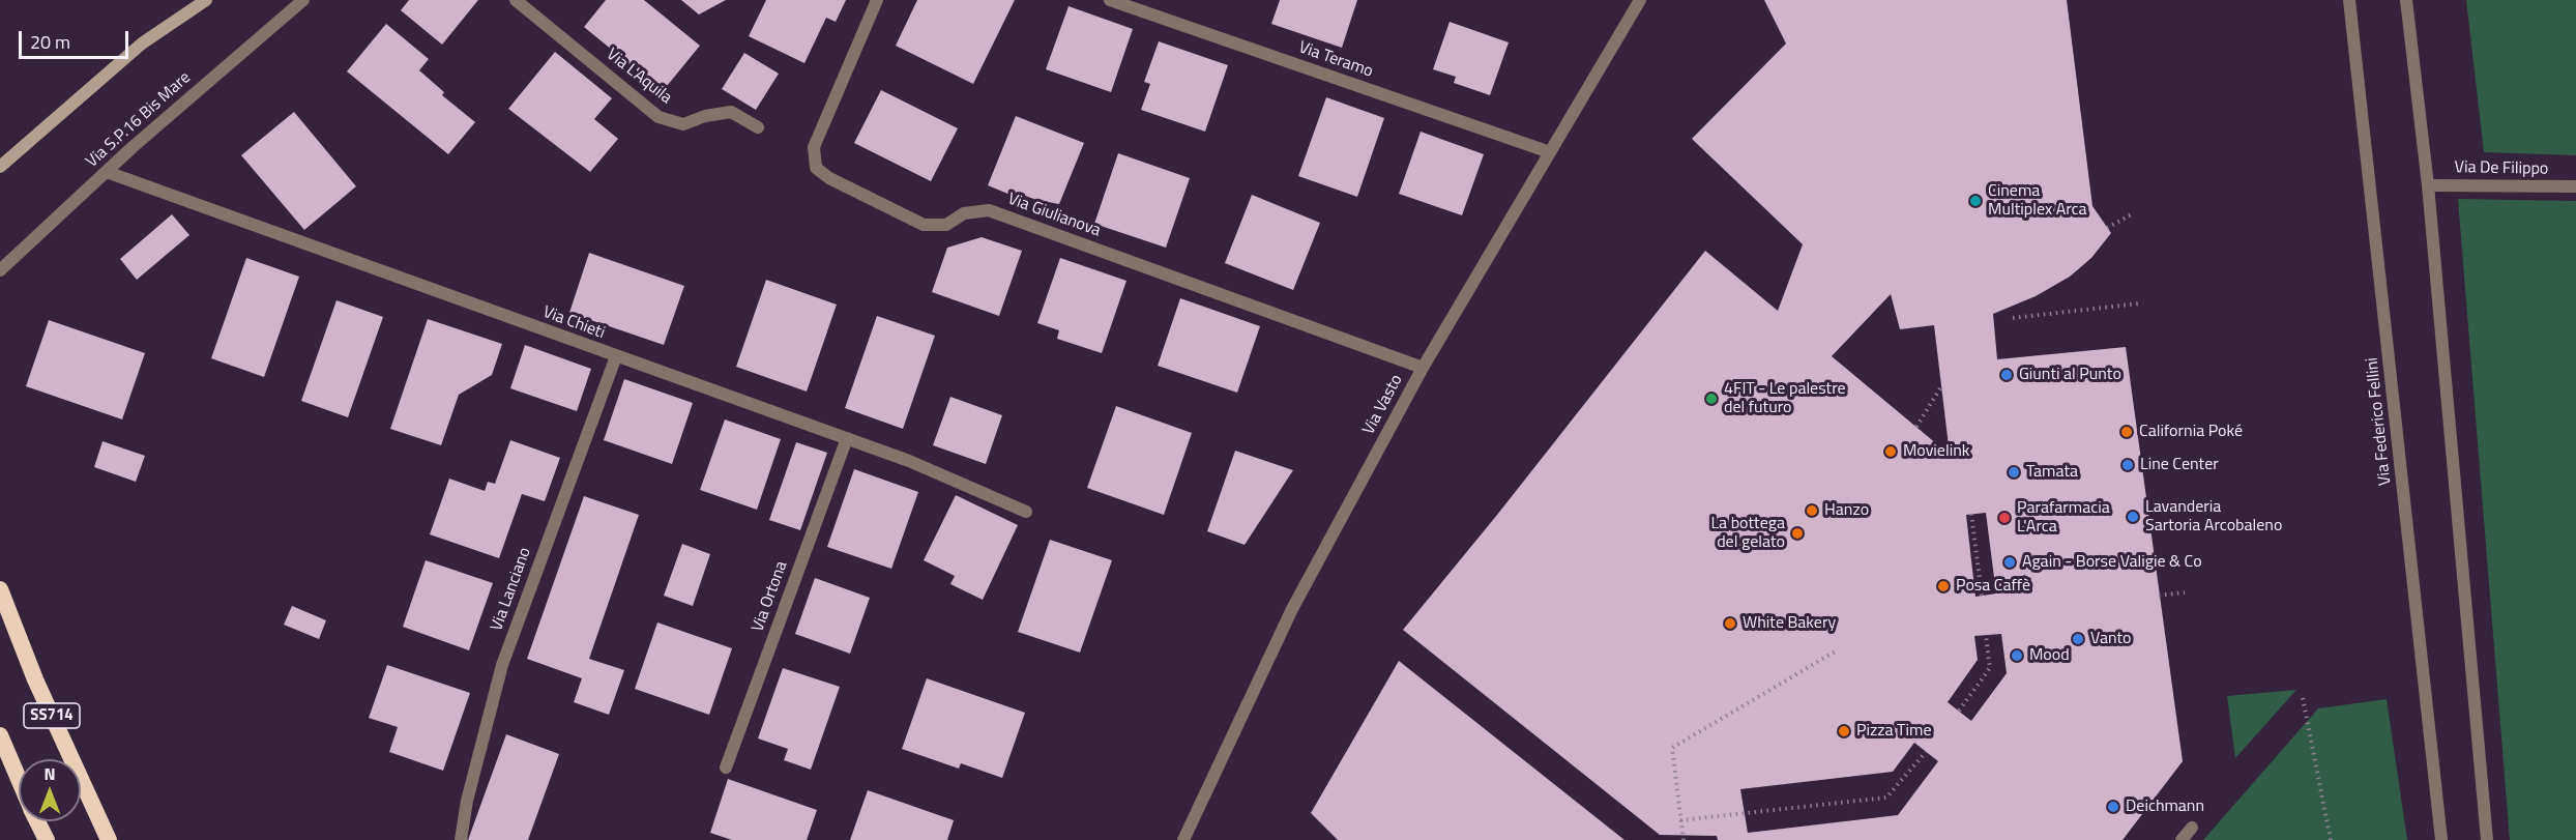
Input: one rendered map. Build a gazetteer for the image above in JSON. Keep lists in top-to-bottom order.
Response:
{
  "streets": {
    "highway": ["SS714"],
    "street": [
      "Via Teramo",
      "Via L'Aquila",
      "Via S.P.16 Bis Mare",
      "Via De Filippo",
      "Via Giulianova",
      "Via Chieti",
      "Via Vasto",
      "Via Federico Fellini",
      "Via Lanciano",
      "Via Ortona"
    ]
  },
  "crossings": [
    ["Via Teramo", "Via Vasto"],
    ["Via S.P.16 Bis Mare", "Via Chieti"],
    ["Via Giulianova", "Via Vasto"],
    ["Via Chieti", "Via Lanciano"],
    ["Via Chieti", "Via Ortona"]
  ],
  "places": [
    "Cinema Multiplex Arca",
    "Giunti al Punto",
    "4FIT - Le palestre del futuro",
    "California Poké",
    "Movielink",
    "Line Center",
    "Tamata",
    "Hanzo",
    "Lavanderia Sartoria Arcobaleno",
    "Parafarmacia L'Arca",
    "La bottega del gelato",
    "Again - Borse Valigie & Co",
    "Posa Caffè",
    "White Bakery",
    "Vanto",
    "Mood",
    "Pizza Time",
    "Deichmann"
  ],
  "scale_bar": "20 m",
  "north": "top"
}
